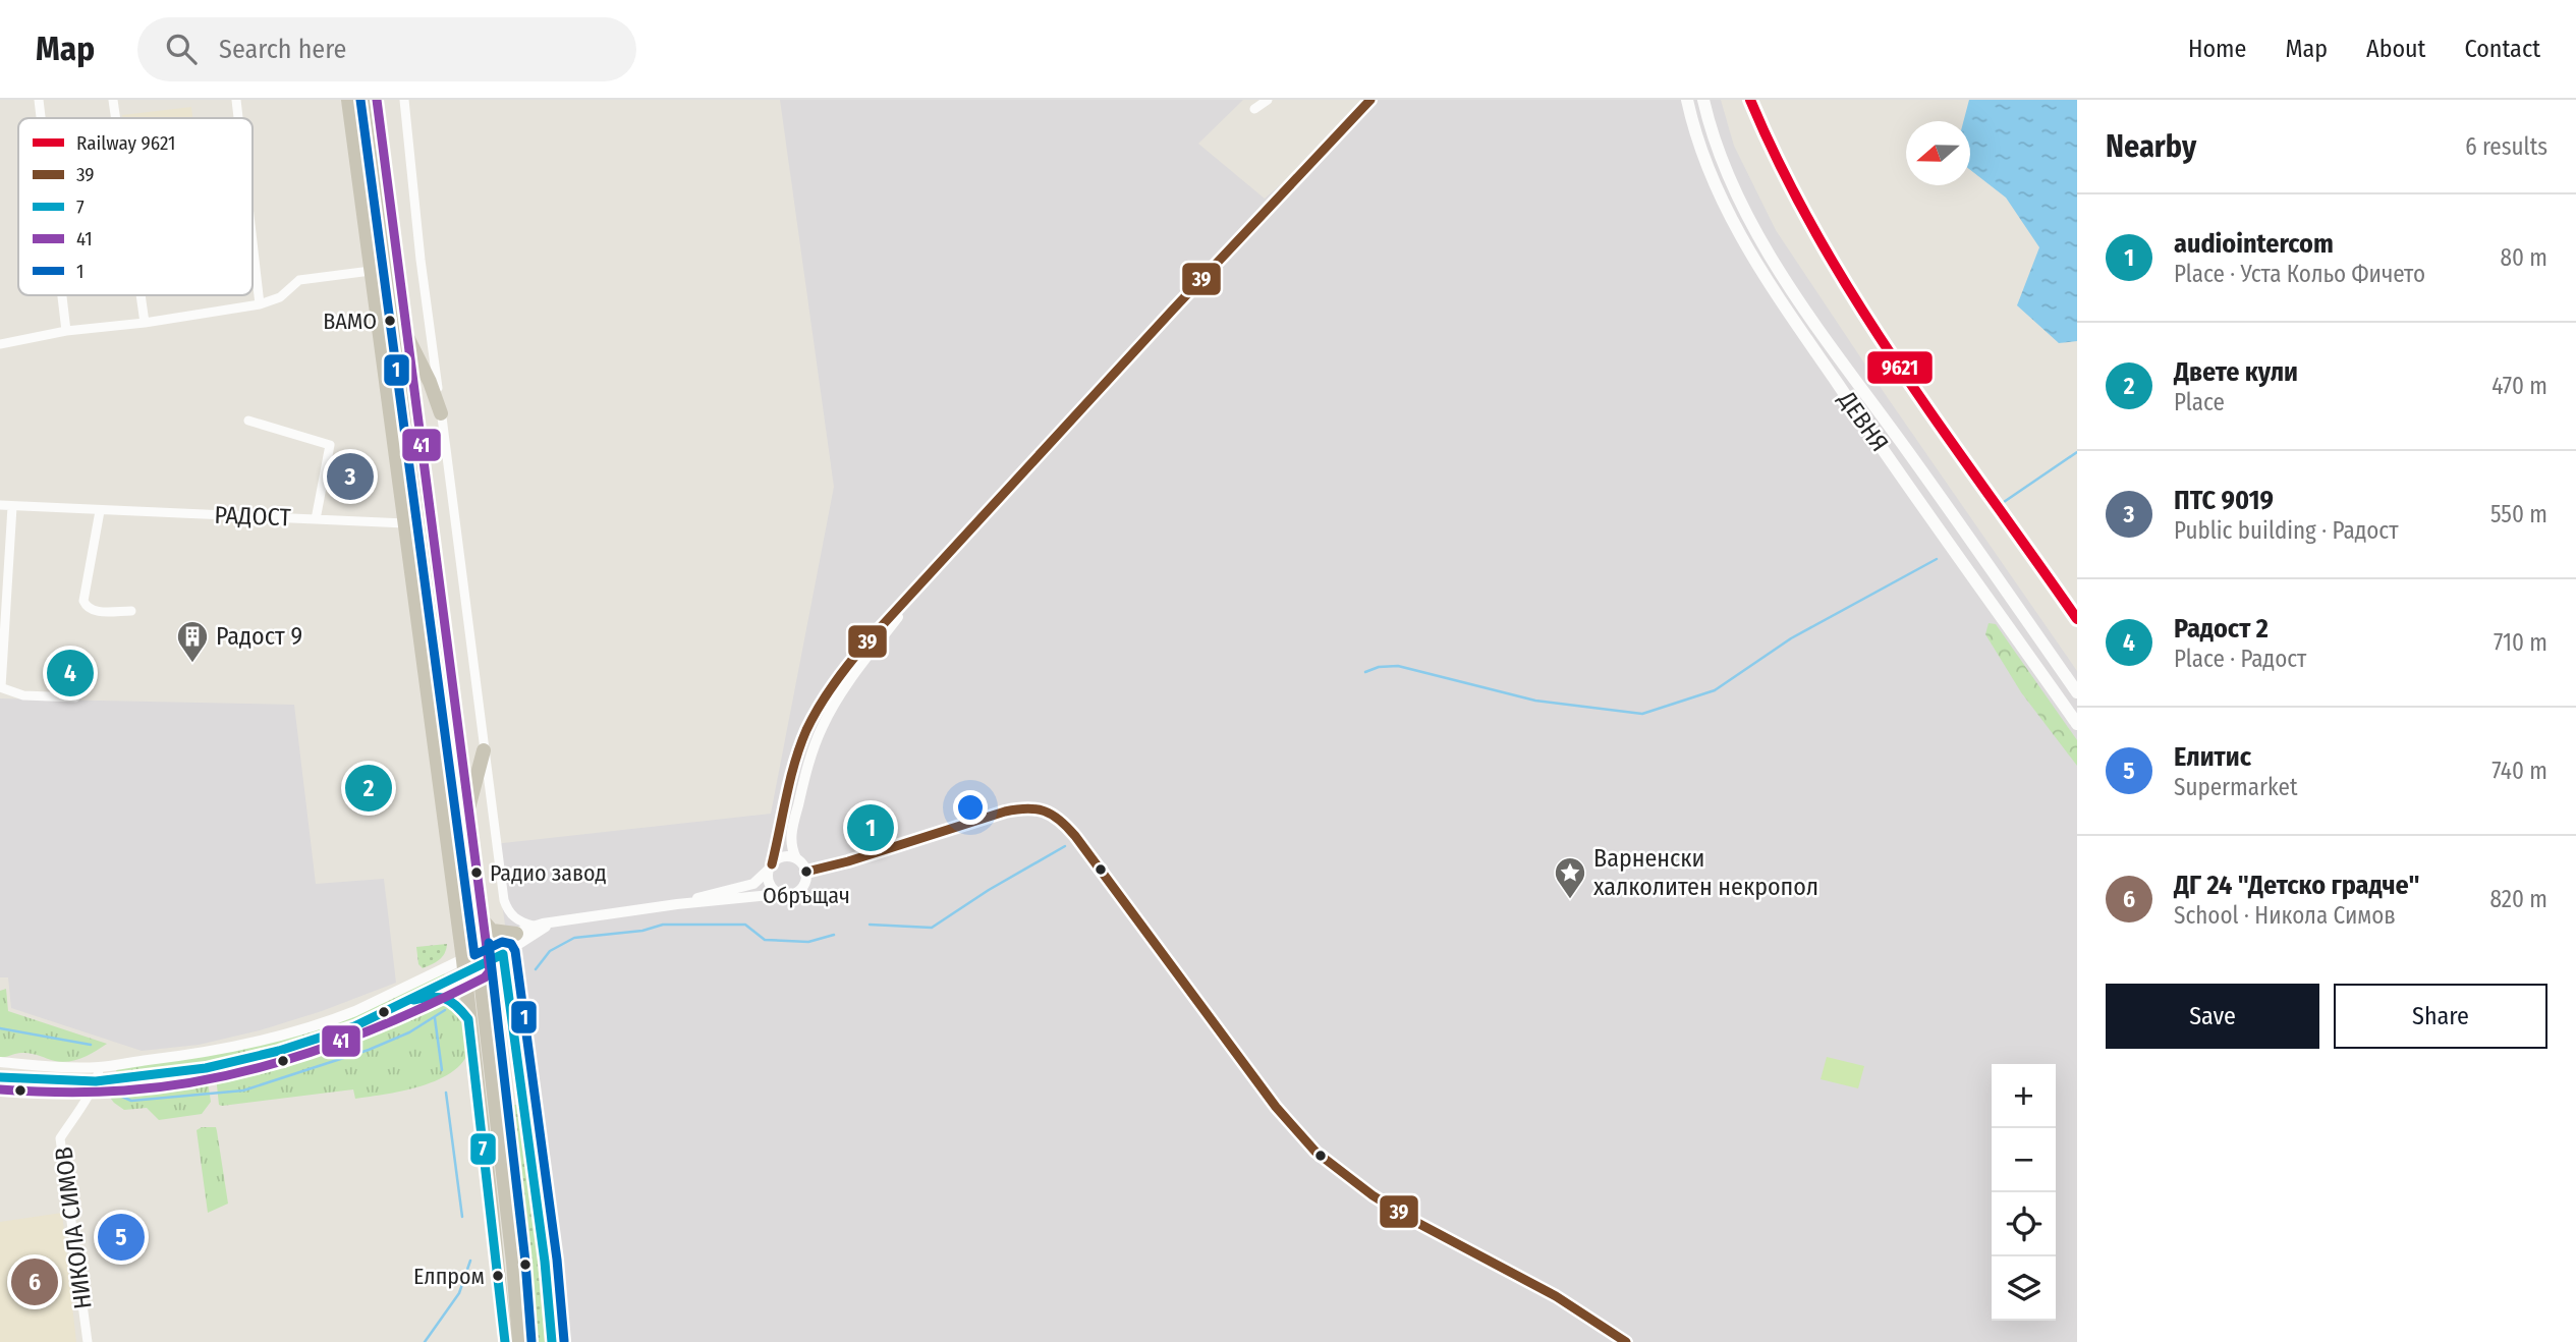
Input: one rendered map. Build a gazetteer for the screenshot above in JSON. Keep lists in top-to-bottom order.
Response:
{
  "streets": {
    "main road": ["ДЕВНЯ"],
    "street": ["РАДОСТ", "НИКОЛА СИМОВ"]
  },
  "places": {
    "other": [
      "ВАМО",
      "Обръщач",
      "Радио завод",
      "Елпром"
    ],
    "building": ["Радост 9"],
    "place": ["Варненски халколитен некропол"]
  },
  "lines": [
    "rail line 9621",
    "transit line 39",
    "transit line 41",
    "transit line 1",
    "transit line 7"
  ],
  "legend": [
    "Railway 9621",
    "39",
    "7",
    "41",
    "1"
  ],
  "north": "left",
  "page": {
    "header": "Map",
    "search": "Search here",
    "nav": [
      "Home",
      "Map",
      "About",
      "Contact"
    ],
    "heading": ["Nearby", "6 results"],
    "list": [
      {
        "mark": "1",
        "name": "audiointercom",
        "note": "Place · Уста Кольо Фичето",
        "value": "80 m"
      },
      {
        "mark": "2",
        "name": "Двете кули",
        "note": "Place",
        "value": "470 m"
      },
      {
        "mark": "3",
        "name": "ПТС 9019",
        "note": "Public building · Радост",
        "value": "550 m"
      },
      {
        "mark": "4",
        "name": "Радост 2",
        "note": "Place · Радост",
        "value": "710 m"
      },
      {
        "mark": "5",
        "name": "Елитис",
        "note": "Supermarket",
        "value": "740 m"
      },
      {
        "mark": "6",
        "name": "ДГ 24 \"Детско градче\"",
        "note": "School · Никола Симов",
        "value": "820 m"
      }
    ],
    "pins": [
      "3",
      "4",
      "2",
      "1",
      "5",
      "6"
    ],
    "buttons": ["Save", "Share"],
    "map_buttons": ["+", "−"]
  }
}
